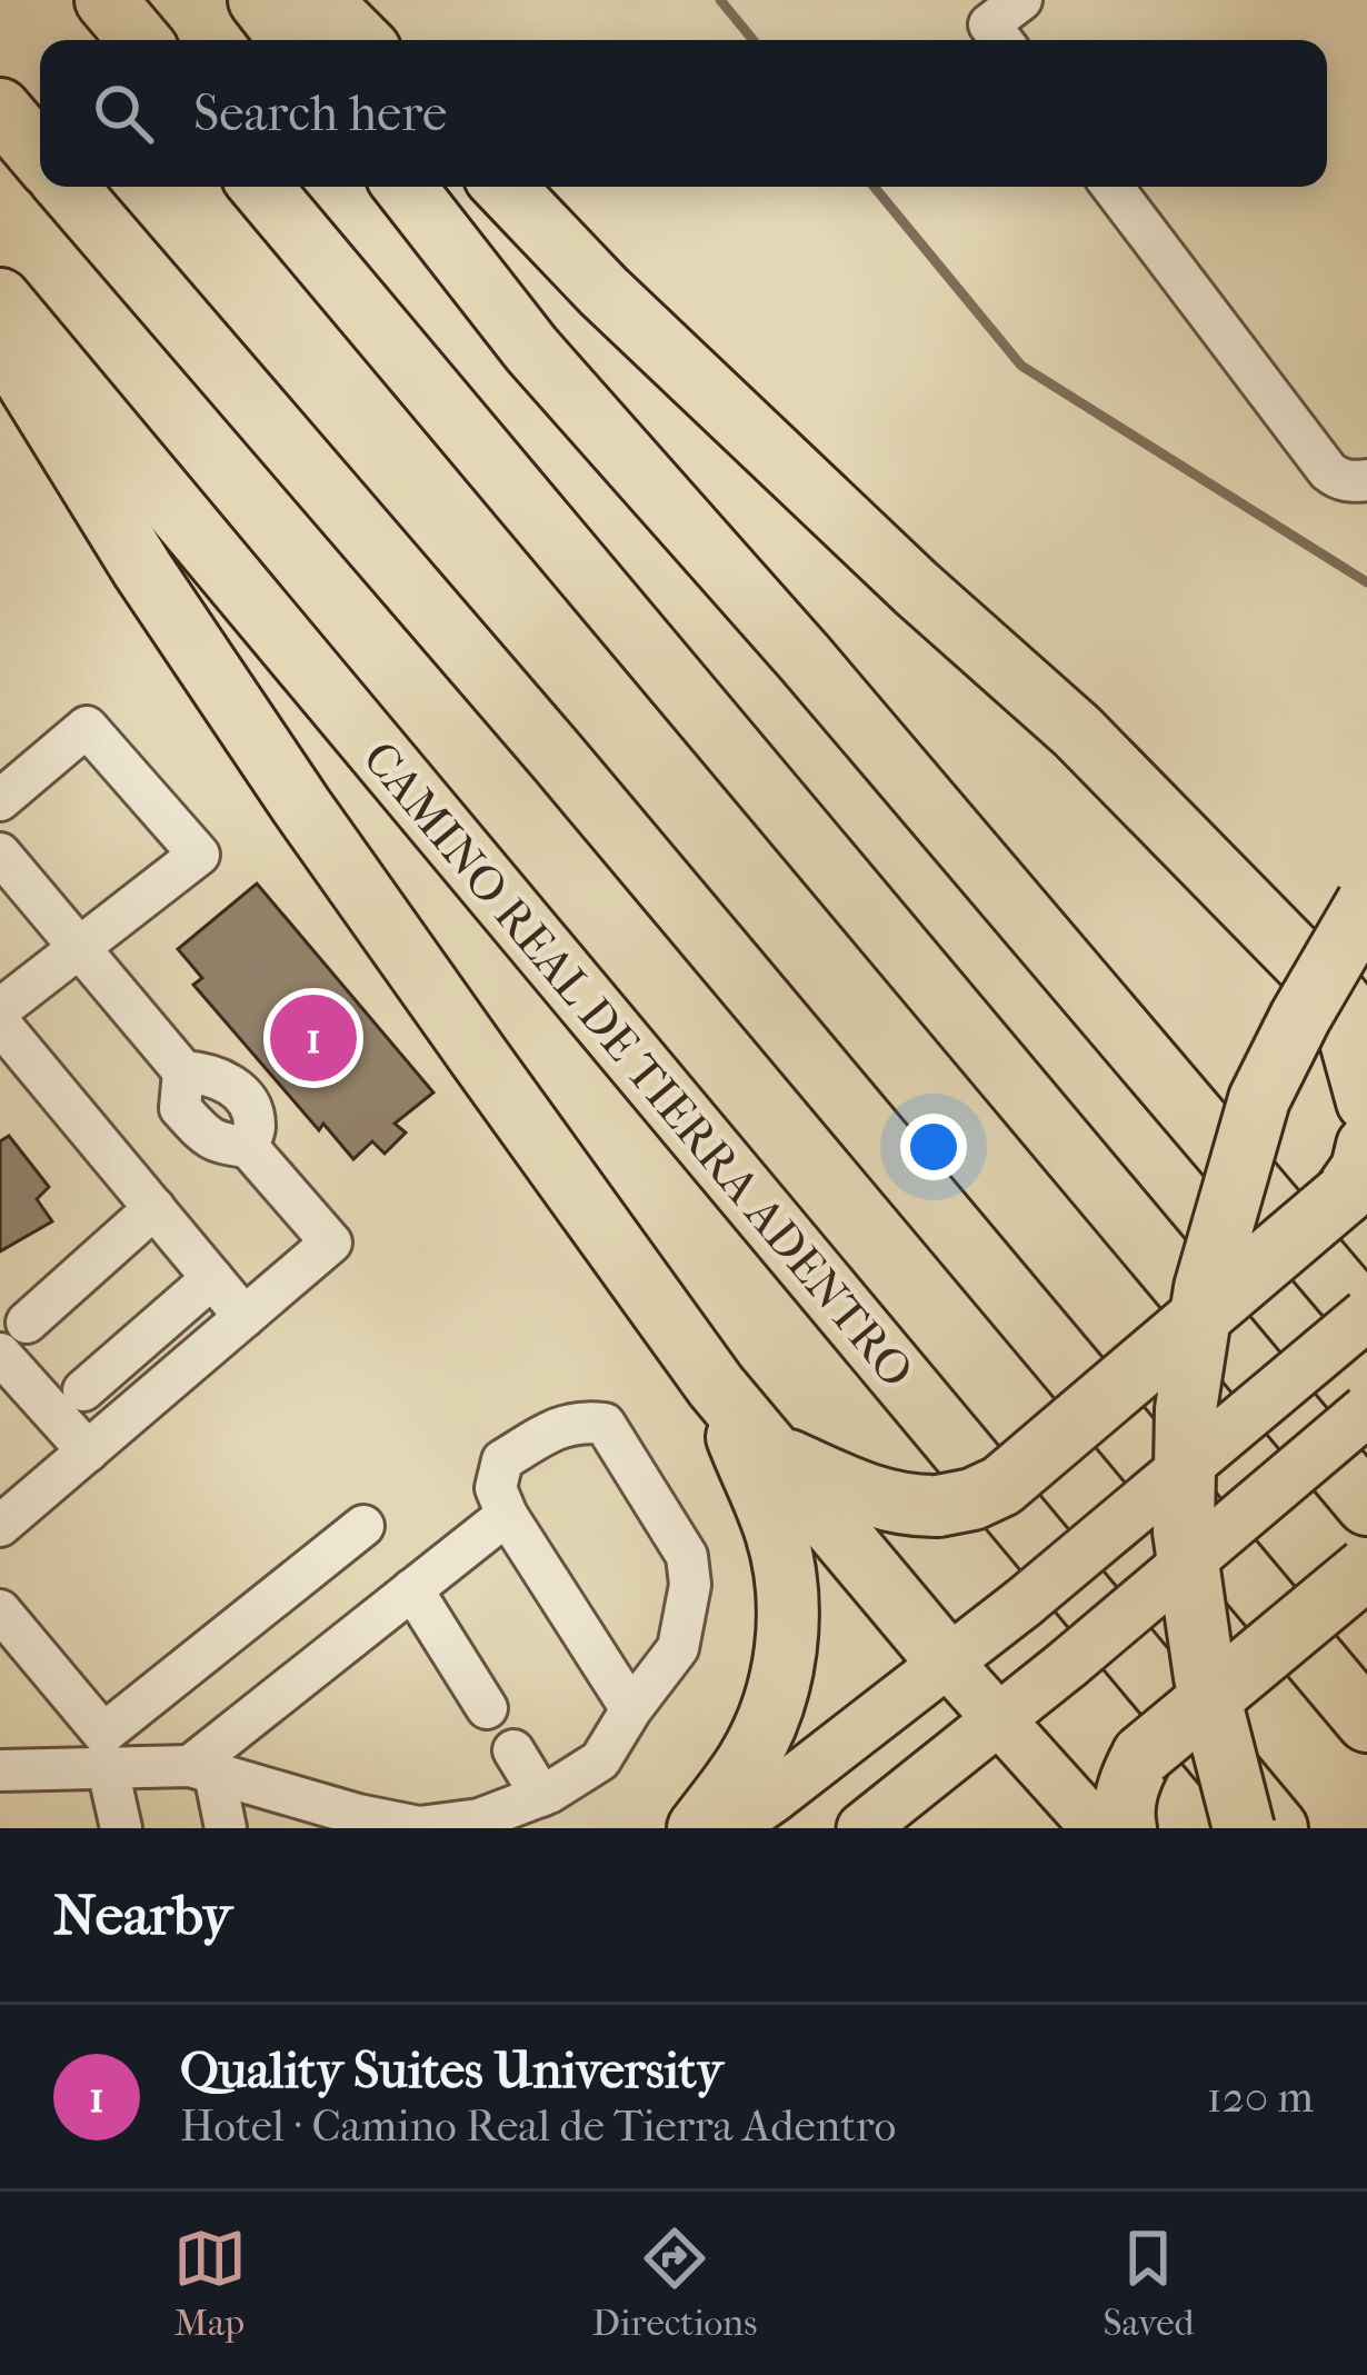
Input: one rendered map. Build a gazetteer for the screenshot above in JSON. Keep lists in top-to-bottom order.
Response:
{
  "streets": {
    "highway": ["CAMINO REAL DE TIERRA ADENTRO"]
  },
  "page": {
    "search": "Search here",
    "pins": "1",
    "heading": "Nearby",
    "list": [
      {
        "mark": "1",
        "name": "Quality Suites University",
        "note": "Hotel · Camino Real de Tierra Adentro",
        "value": "120 m"
      }
    ],
    "nav": ["Map", "Directions", "Saved"]
  }
}
